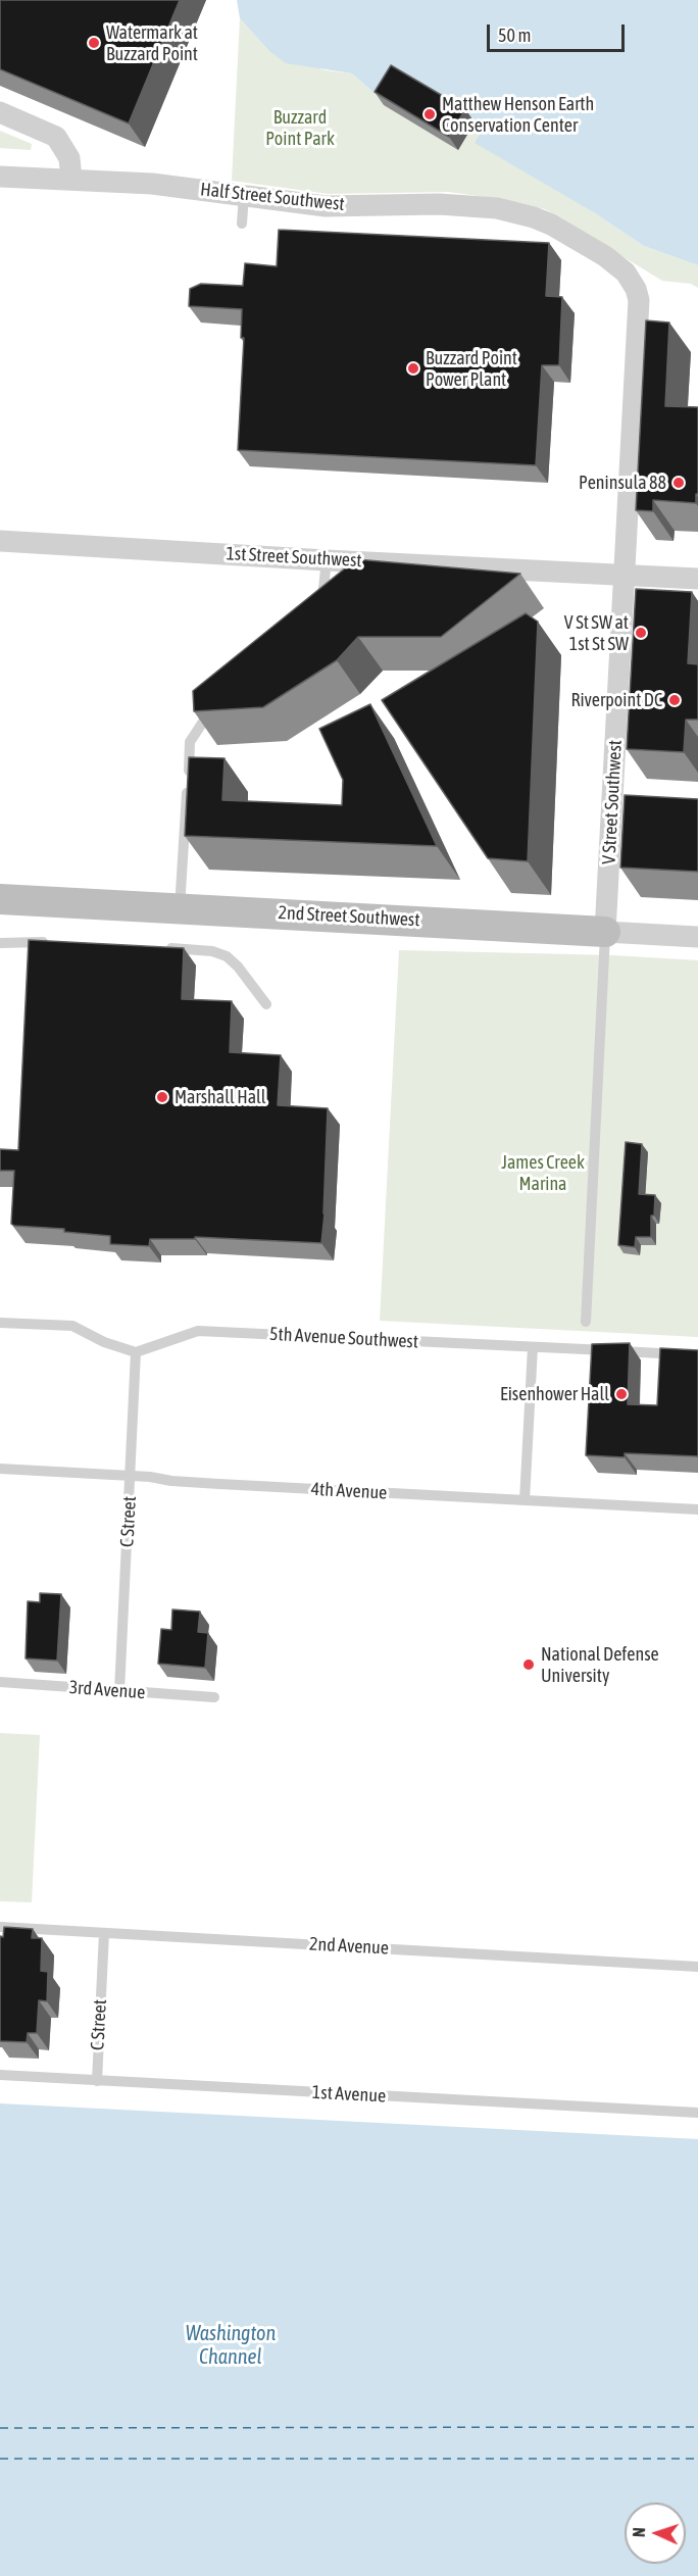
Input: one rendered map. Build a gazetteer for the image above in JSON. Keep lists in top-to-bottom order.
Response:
{
  "streets": {
    "street": [
      "Half Street Southwest",
      "1st Street Southwest",
      "V Street Southwest",
      "2nd Street Southwest"
    ],
    "lane": [
      "5th Avenue Southwest",
      "4th Avenue",
      "C Street",
      "3rd Avenue",
      "2nd Avenue",
      "1st Avenue"
    ]
  },
  "crossings": [
    ["Half Street Southwest", "V Street Southwest"],
    ["1st Street Southwest", "V Street Southwest"],
    ["V Street Southwest", "2nd Street Southwest"],
    ["5th Avenue Southwest", "C Street"],
    ["4th Avenue", "C Street"],
    ["C Street", "3rd Avenue"],
    ["C Street", "2nd Avenue"],
    ["C Street", "1st Avenue"]
  ],
  "water": ["Washington Channel"],
  "parks": ["Buzzard Point Park", "James Creek Marina"],
  "places": [
    "Watermark at Buzzard Point",
    "Matthew Henson Earth Conservation Center",
    "Buzzard Point Power Plant",
    "Peninsula 88",
    "V St SW at 1st St SW",
    "Riverpoint DC",
    "Marshall Hall",
    "Eisenhower Hall",
    "National Defense University"
  ],
  "scale_bar": "50 m",
  "north": "left"
}
